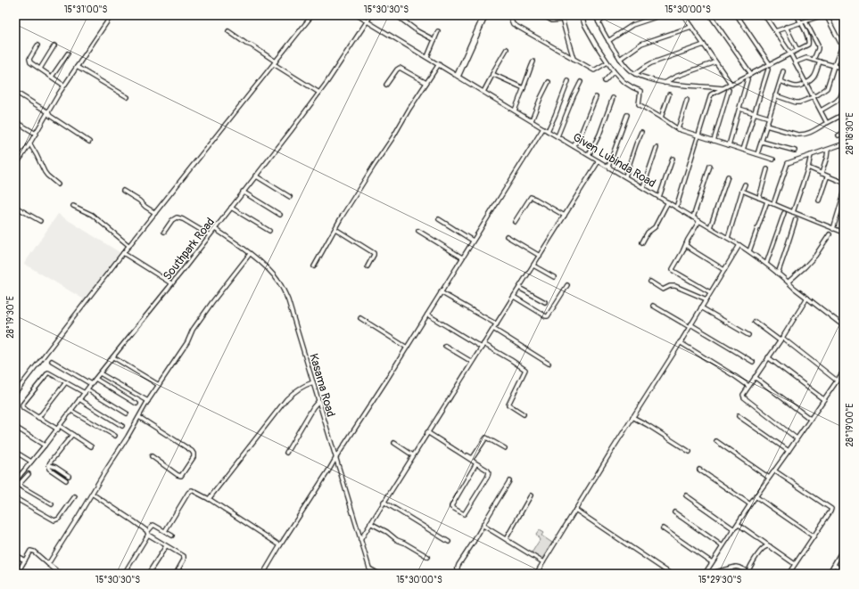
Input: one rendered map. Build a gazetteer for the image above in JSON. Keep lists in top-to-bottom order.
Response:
{
  "streets": {
    "street": ["Given Lubinda Road", "Southpark Road", "Kasama Road"]
  },
  "crossings": [
    ["Given Lubinda Road", "Southpark Road"],
    ["Southpark Road", "Kasama Road"]
  ],
  "coordinates": [
    "15°31'00\"S",
    "15°30'30\"S",
    "15°30'00\"S",
    "28°18'30\"E",
    "28°19'30\"E",
    "28°19'00\"E",
    "15°29'30\"S"
  ]
}
